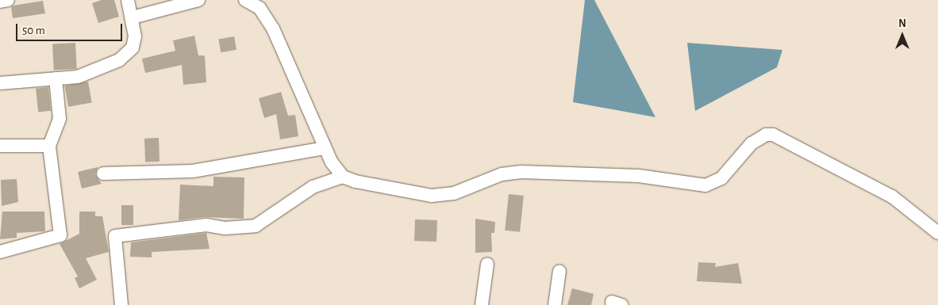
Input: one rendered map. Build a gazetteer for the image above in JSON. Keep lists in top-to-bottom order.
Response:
{
  "scale_bar": "50 m",
  "north": "top"
}
